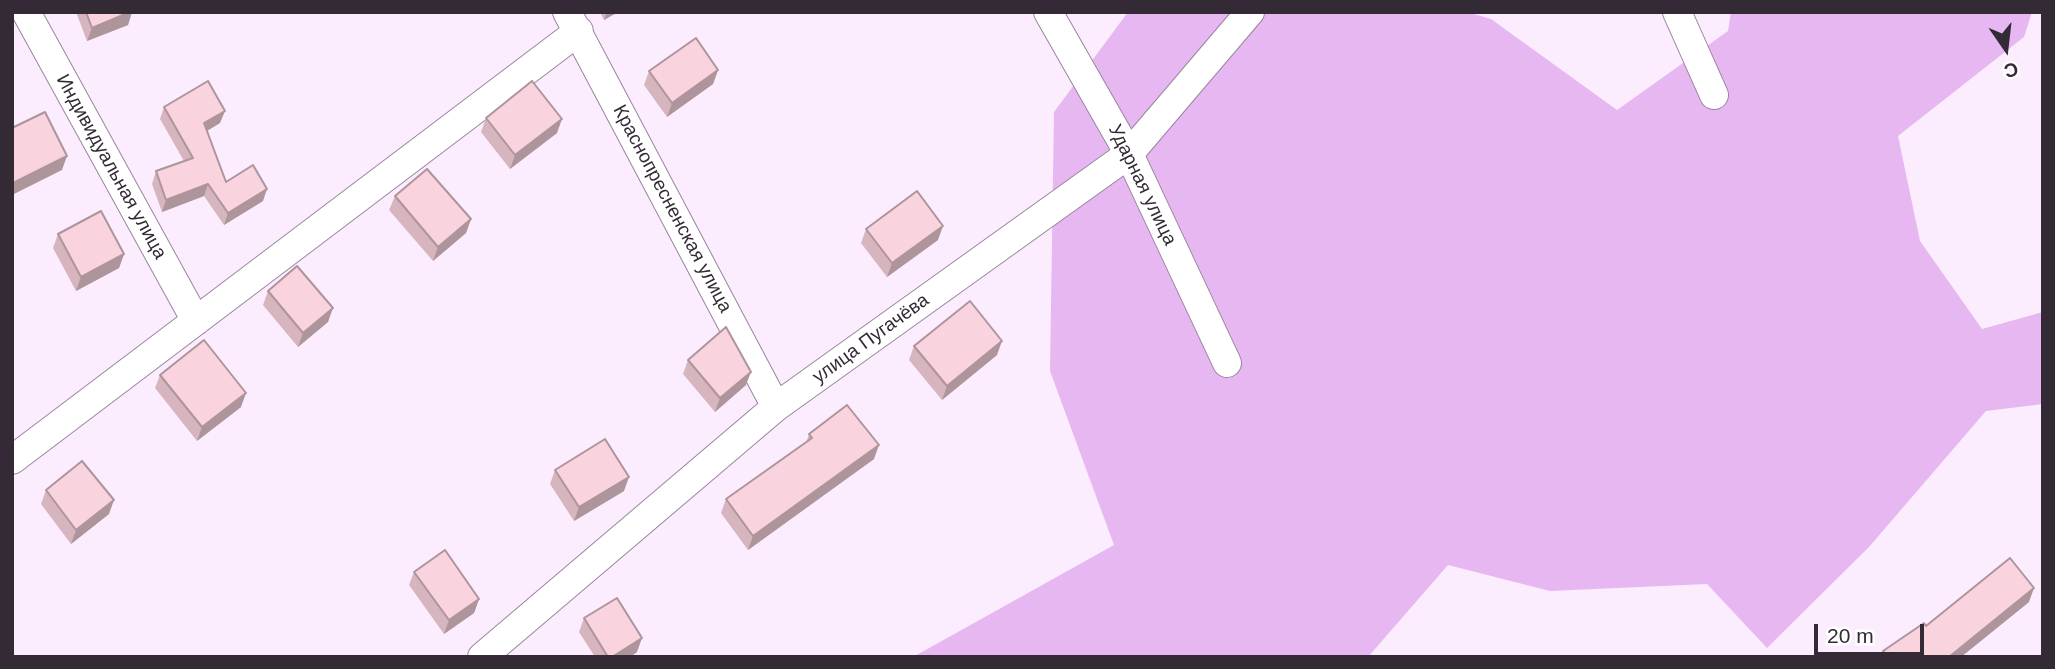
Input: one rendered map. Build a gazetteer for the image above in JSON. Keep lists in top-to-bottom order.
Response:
{
  "streets": {
    "street": [
      "Индивидуальная улица",
      "Ударная улица",
      "Краснопресненская улица",
      "улица Пугачёва"
    ]
  },
  "crossings": [
    ["Ударная улица", "улица Пугачёва"],
    ["Краснопресненская улица", "улица Пугачёва"]
  ],
  "scale_bar": "20 m",
  "north": "bottom"
}
